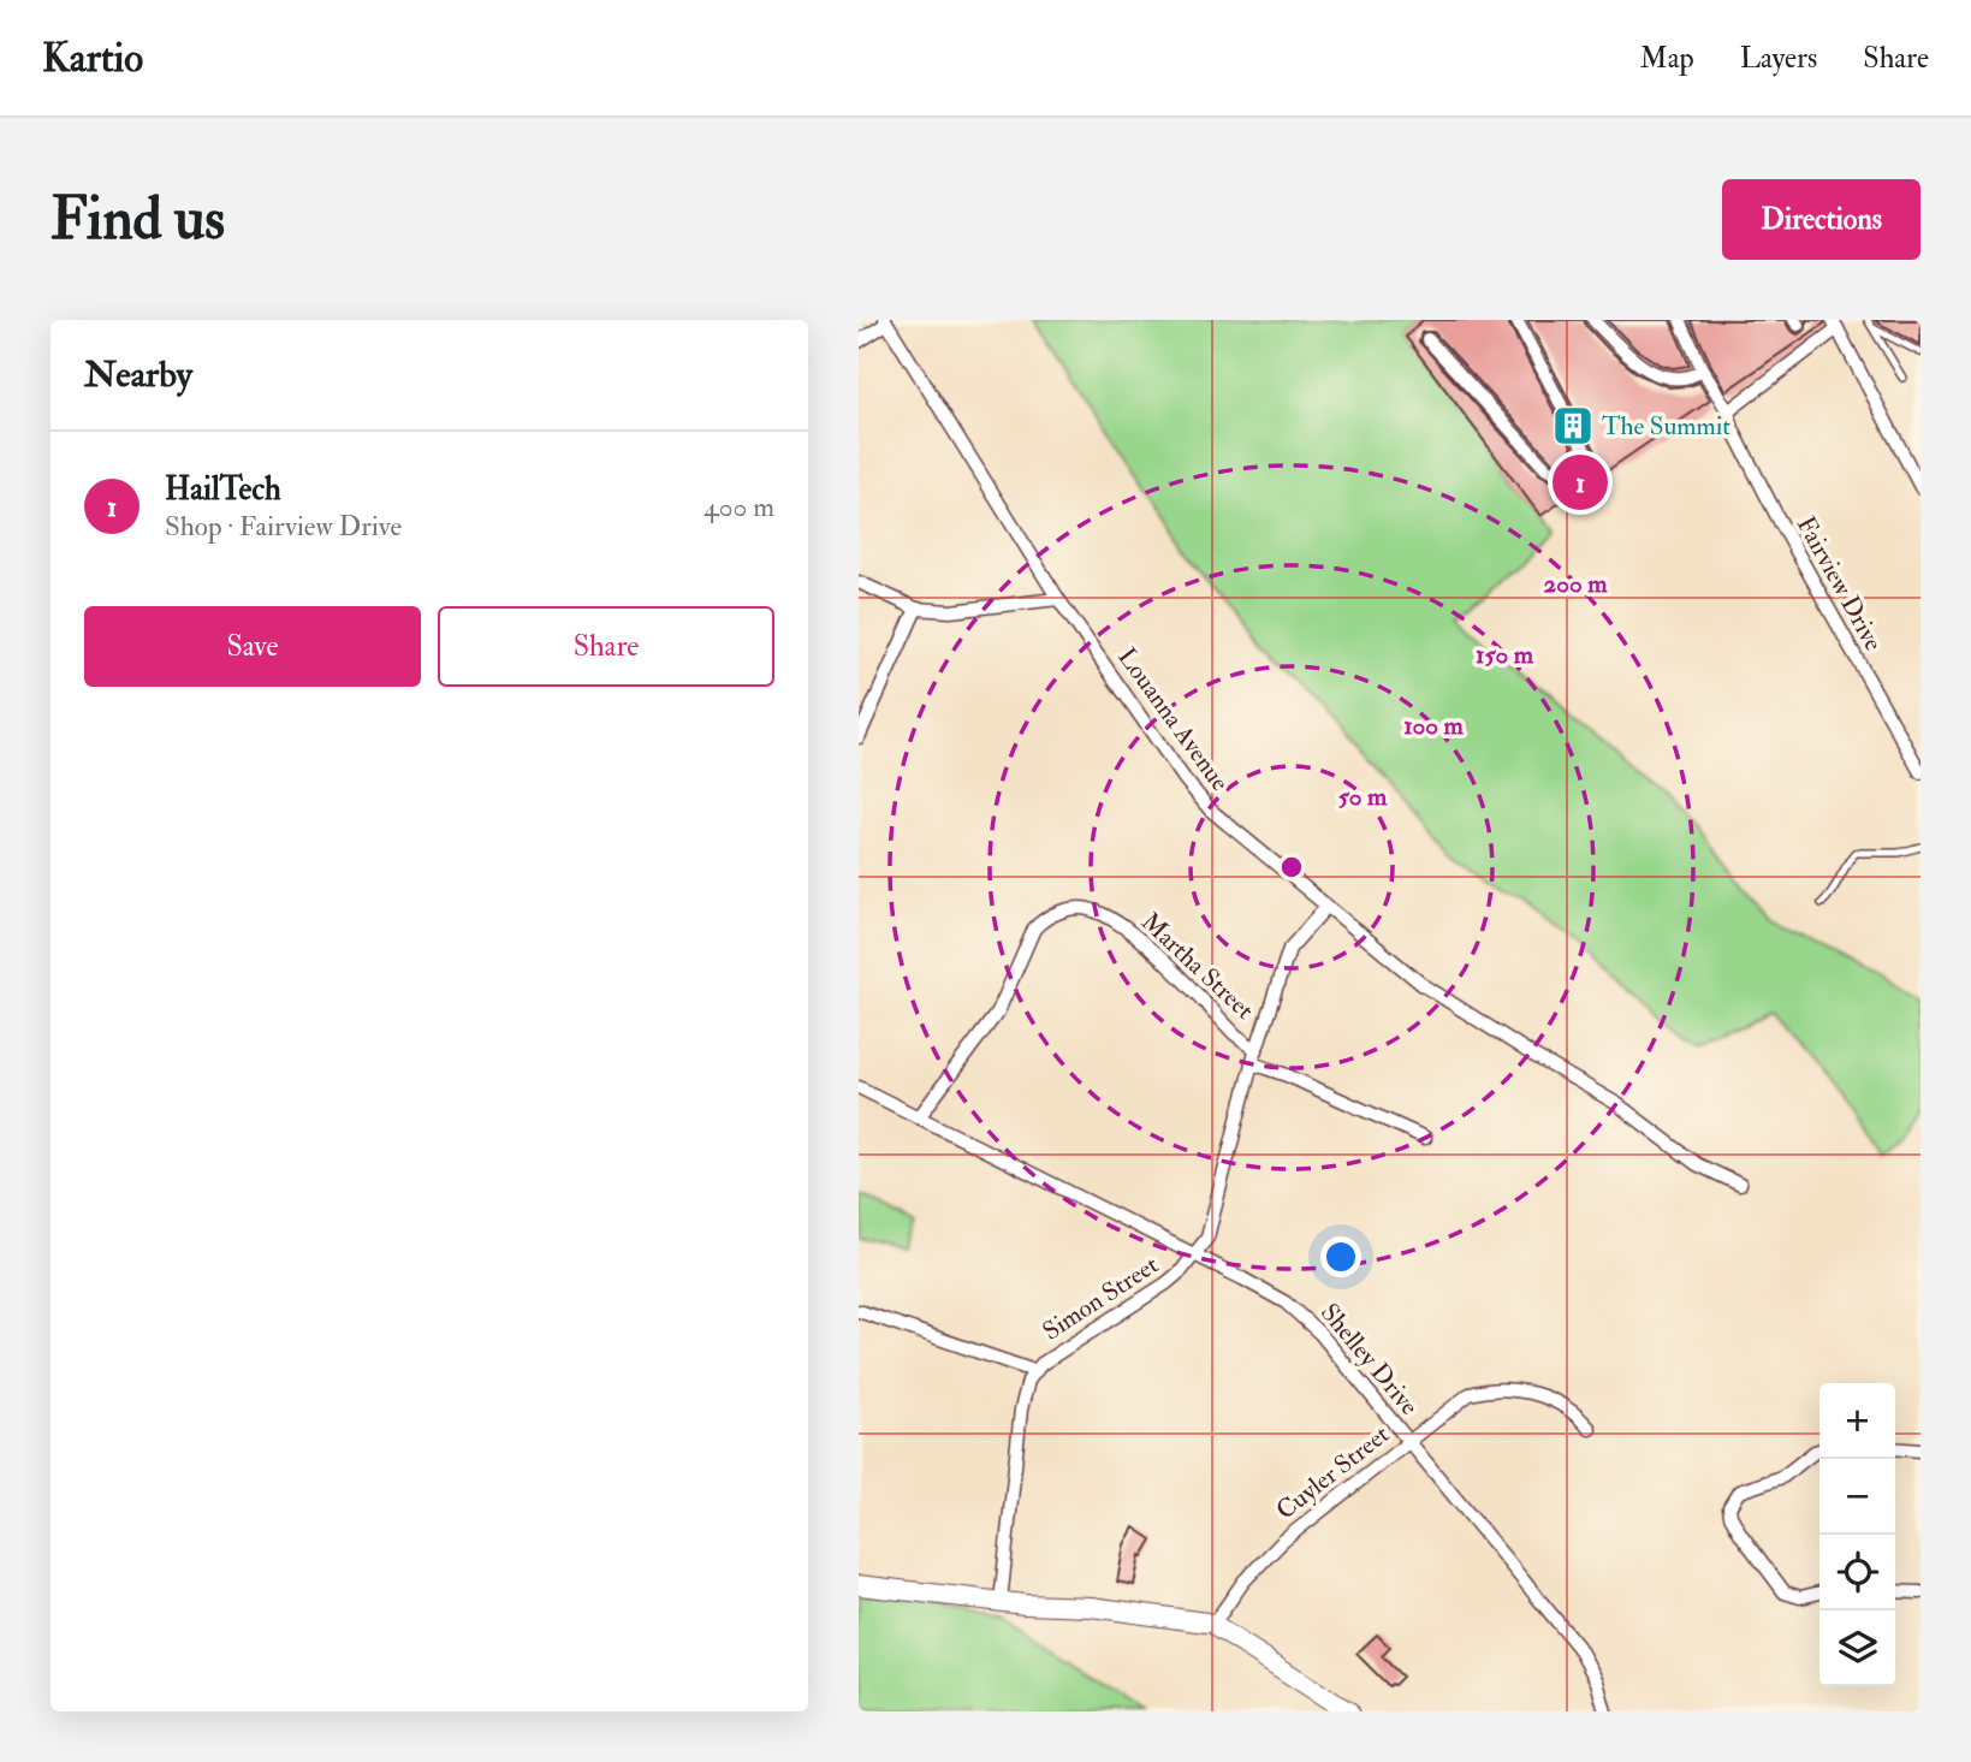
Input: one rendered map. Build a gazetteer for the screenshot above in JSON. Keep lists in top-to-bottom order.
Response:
{
  "streets": {
    "street": [
      "Fairview Drive",
      "Louanna Avenue",
      "Martha Street",
      "Simon Street",
      "Shelley Drive",
      "Cuyler Street"
    ]
  },
  "crossings": [
    ["Louanna Avenue", "Simon Street"],
    ["Martha Street", "Simon Street"],
    ["Martha Street", "Shelley Drive"],
    ["Simon Street", "Shelley Drive"],
    ["Shelley Drive", "Cuyler Street"]
  ],
  "places": {
    "building": ["The Summit"]
  },
  "page": {
    "header": "Kartio",
    "nav": ["Map", "Layers", "Share"],
    "buttons": [
      "Directions",
      ["Save", "Share"]
    ],
    "title": "Find us",
    "heading": "Nearby",
    "list": [
      {
        "mark": "1",
        "name": "HailTech",
        "note": "Shop · Fairview Drive",
        "value": "400 m"
      }
    ],
    "pins": "1",
    "map_buttons": ["+", "−"]
  },
  "rings": [
    "200 m",
    "150 m",
    "100 m",
    "50 m"
  ]
}
